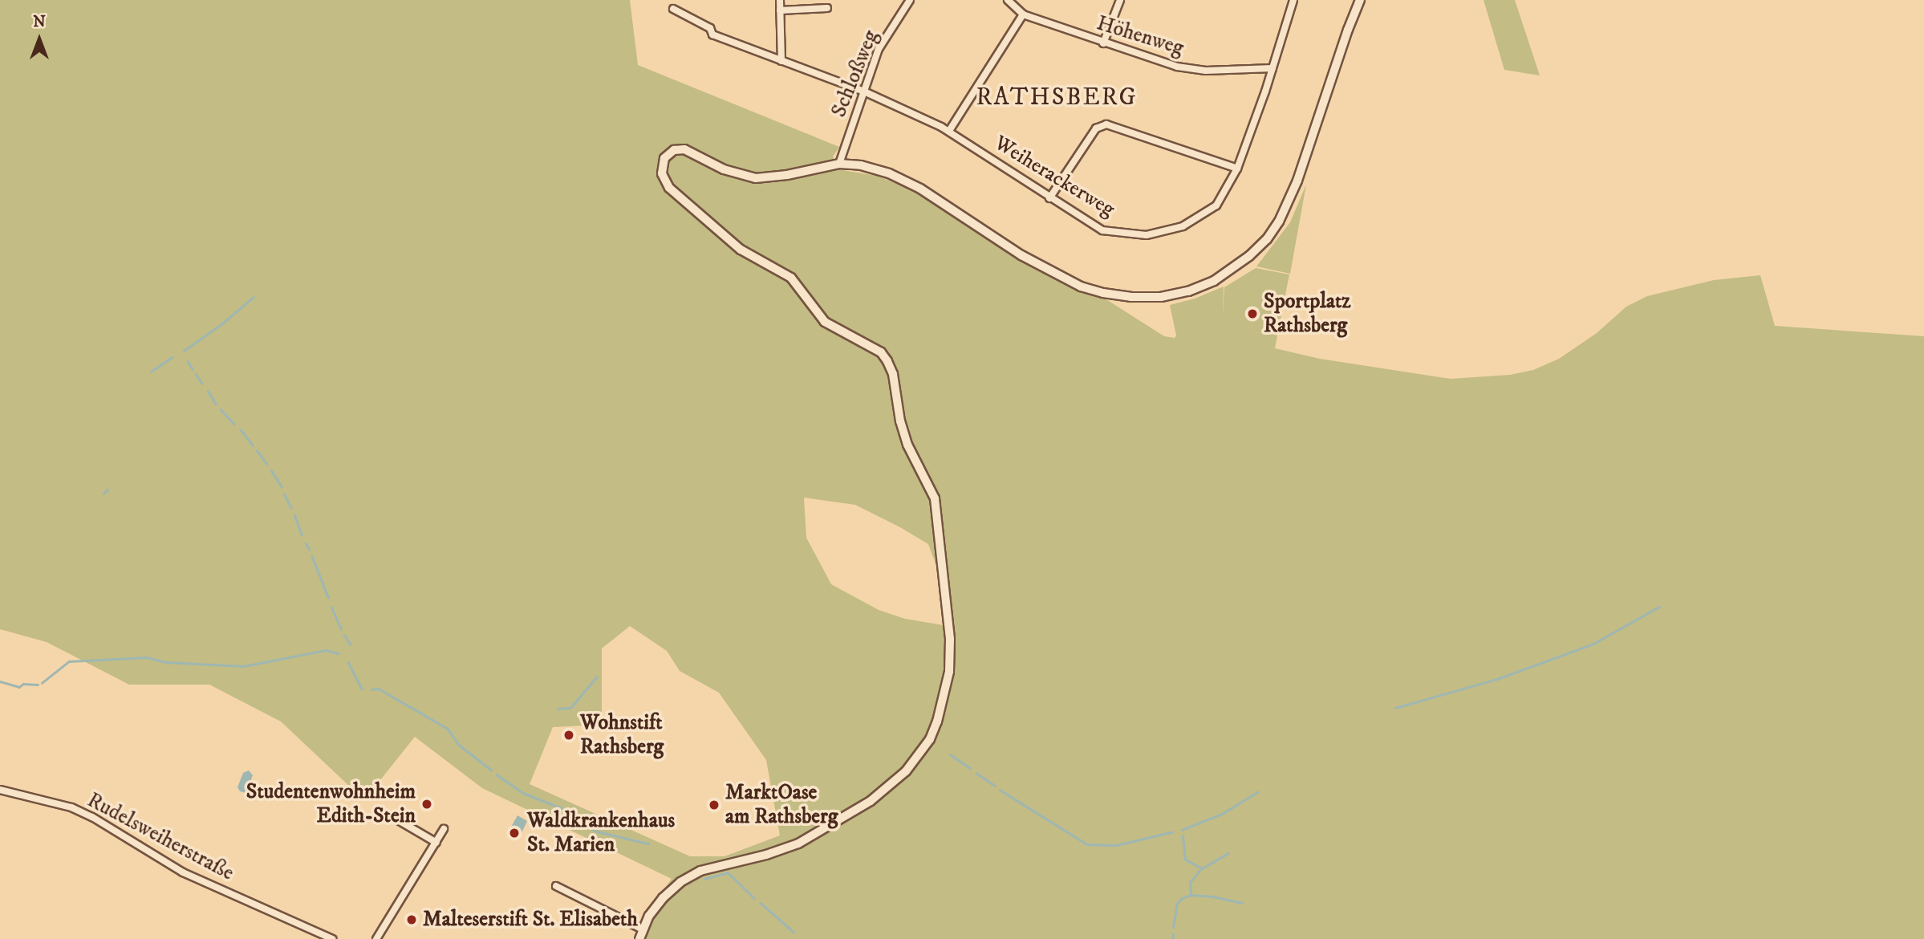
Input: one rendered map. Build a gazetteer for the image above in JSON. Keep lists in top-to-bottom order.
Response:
{
  "streets": {
    "street": [
      "Höhenweg",
      "Schloßweg",
      "Weiherackerweg",
      "Rudelsweiherstraße"
    ]
  },
  "crossings": [
    ["Höhenweg", "Weiherackerweg"],
    ["Schloßweg", "Weiherackerweg"]
  ],
  "districts": ["RATHSBERG"],
  "places": [
    "Sportplatz Rathsberg",
    "Wohnstift Rathsberg",
    "Studentenwohnheim Edith-Stein",
    "MarktOase am Rathsberg",
    "Waldkrankenhaus St. Marien",
    "Malteserstift St. Elisabeth"
  ],
  "north": "top"
}
